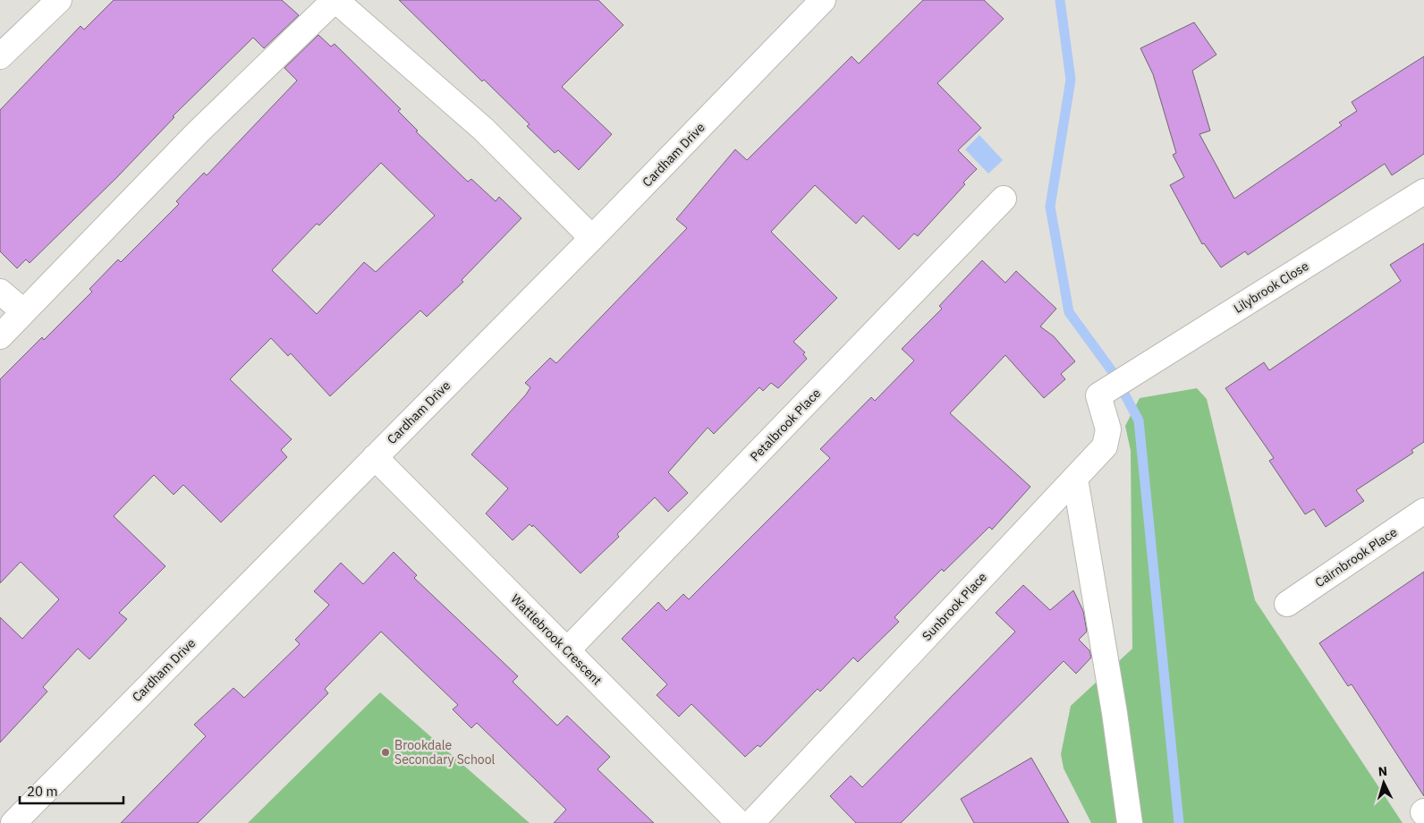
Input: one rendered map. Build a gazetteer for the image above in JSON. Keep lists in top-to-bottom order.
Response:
{
  "streets": {
    "street": [
      "Cardham Drive",
      "Lilybrook Close",
      "Petalbrook Place",
      "Cairnbrook Place",
      "Sunbrook Place",
      "Wattlebrook Crescent"
    ]
  },
  "crossings": [
    ["Cardham Drive", "Wattlebrook Crescent"],
    ["Lilybrook Close", "Sunbrook Place"],
    ["Petalbrook Place", "Wattlebrook Crescent"]
  ],
  "places": ["Brookdale Secondary School"],
  "scale_bar": "20 m",
  "north": "top"
}
